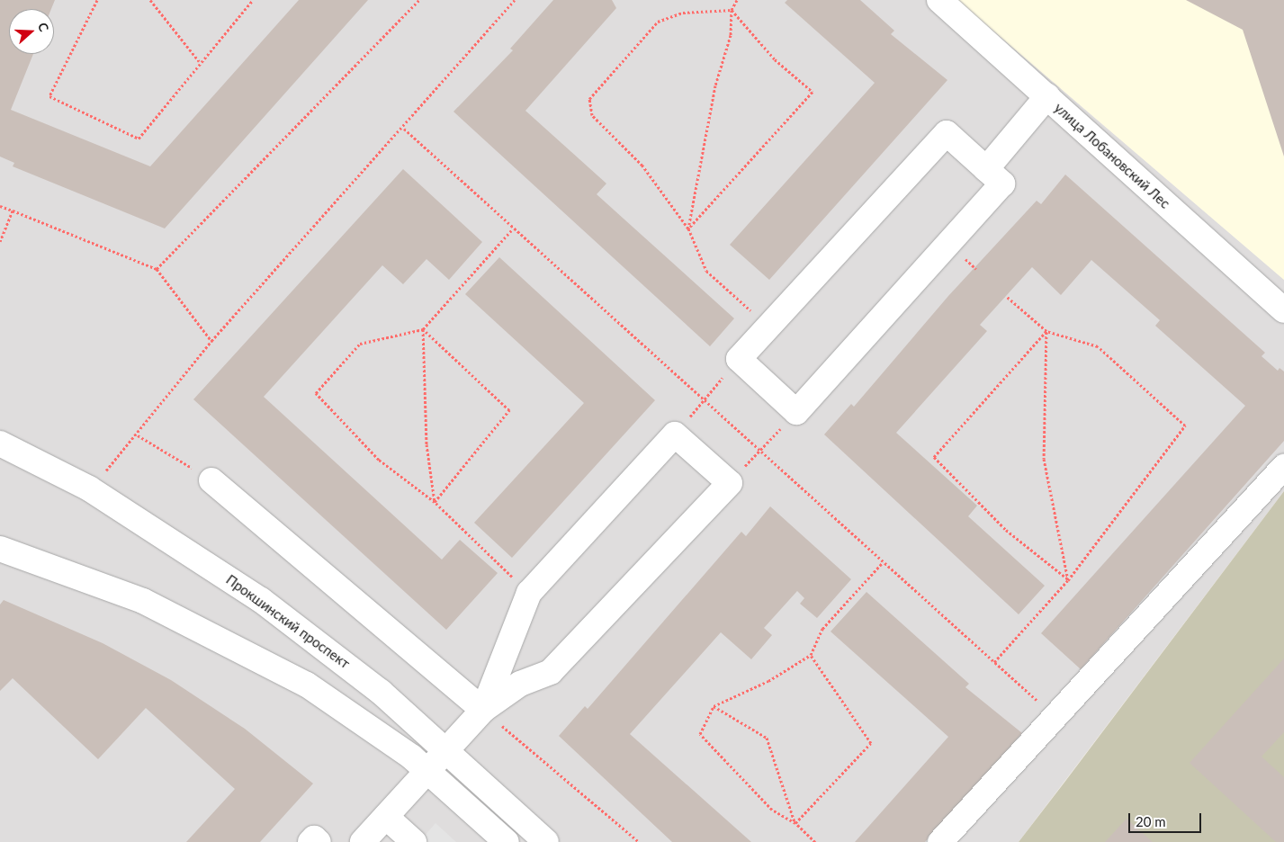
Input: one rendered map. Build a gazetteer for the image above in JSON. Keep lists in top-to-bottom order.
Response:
{
  "streets": {
    "street": ["улица Лобановский Лес", "Прокшинский проспект"]
  },
  "scale_bar": "20 m",
  "north": "right"
}
